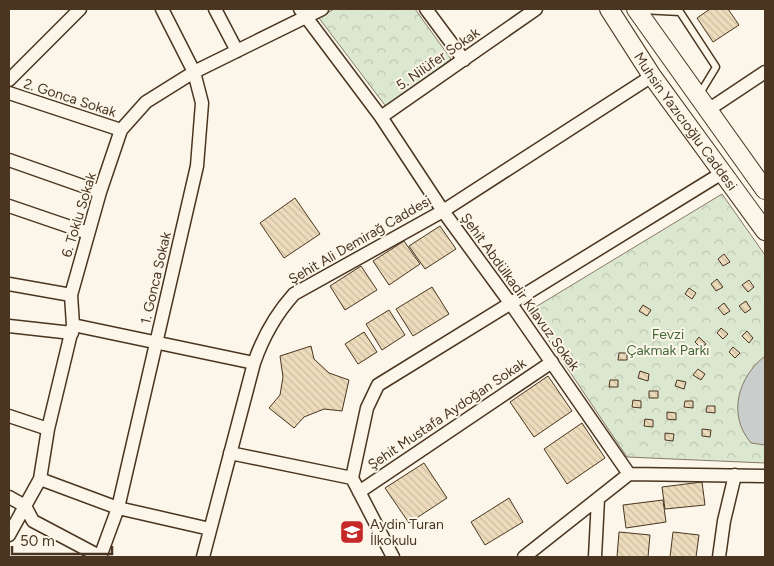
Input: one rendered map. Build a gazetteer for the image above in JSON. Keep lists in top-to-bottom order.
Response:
{
  "streets": {
    "street": [
      "5. Nilüfer Sokak",
      "2. Gonca Sokak",
      "Muhsin Yazıcıoğlu Caddesi",
      "6. Toklu Sokak",
      "Şehit Ali Demirağ Caddesi",
      "1. Gonca Sokak",
      "Şehit Abdülkadir Kılavuz Sokak",
      "Şehit Mustafa Aydoğan Sokak"
    ]
  },
  "crossings": [
    ["5. Nilüfer Sokak", "Şehit Abdülkadir Kılavuz Sokak"],
    ["2. Gonca Sokak", "6. Toklu Sokak"],
    ["Muhsin Yazıcıoğlu Caddesi", "Şehit Ali Demirağ Caddesi"],
    ["6. Toklu Sokak", "1. Gonca Sokak"],
    ["6. Toklu Sokak", "Şehit Abdülkadir Kılavuz Sokak"],
    ["Şehit Ali Demirağ Caddesi", "Şehit Abdülkadir Kılavuz Sokak"],
    ["Şehit Abdülkadir Kılavuz Sokak", "Şehit Mustafa Aydoğan Sokak"]
  ],
  "parks": ["Fevzi Çakmak Parkı"],
  "places": {
    "school or university": ["Aydin Turan İlkokulu"]
  },
  "scale_bar": "50 m"
}
